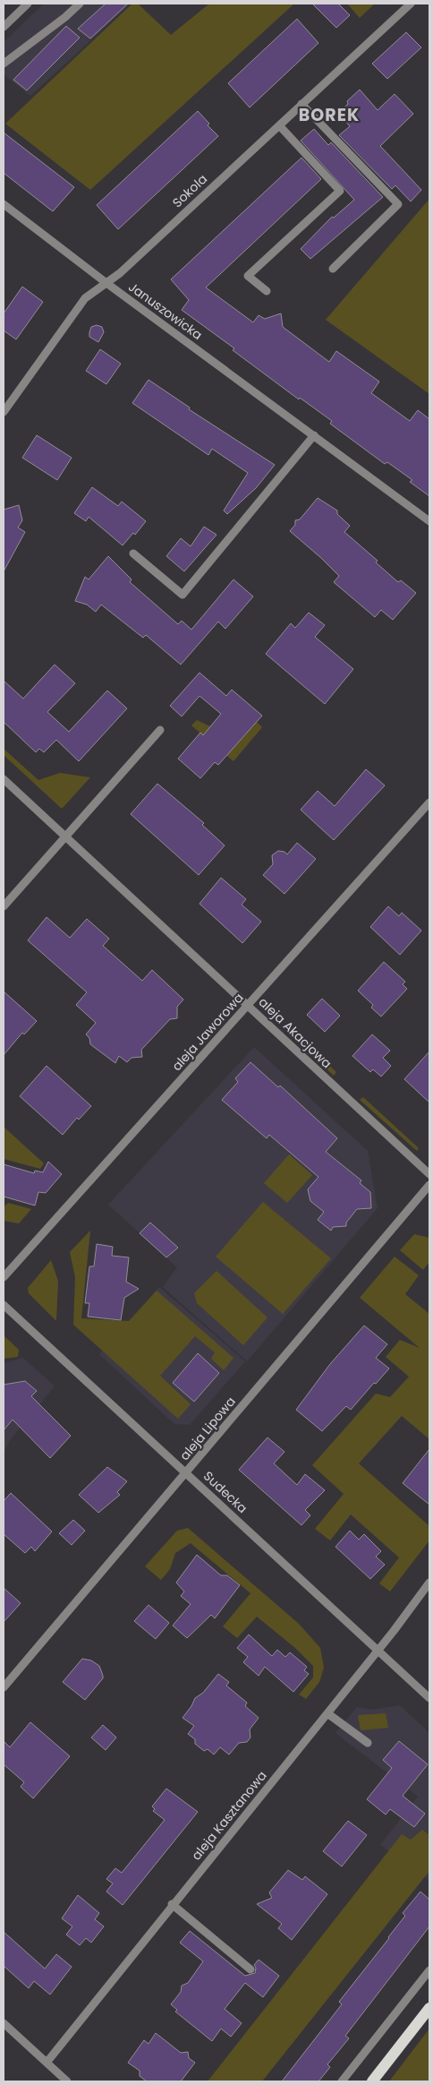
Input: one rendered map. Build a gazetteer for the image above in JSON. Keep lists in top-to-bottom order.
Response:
{
  "streets": {
    "street": [
      "Sokola",
      "Januszowicka",
      "aleja Jaworowa",
      "aleja Akacjowa",
      "aleja Lipowa",
      "Sudecka",
      "aleja Kasztanowa"
    ]
  },
  "crossings": [
    ["Sokola", "Januszowicka"],
    ["aleja Jaworowa", "aleja Akacjowa"],
    ["aleja Lipowa", "Sudecka"],
    ["Sudecka", "aleja Kasztanowa"]
  ],
  "districts": ["BOREK"]
}
